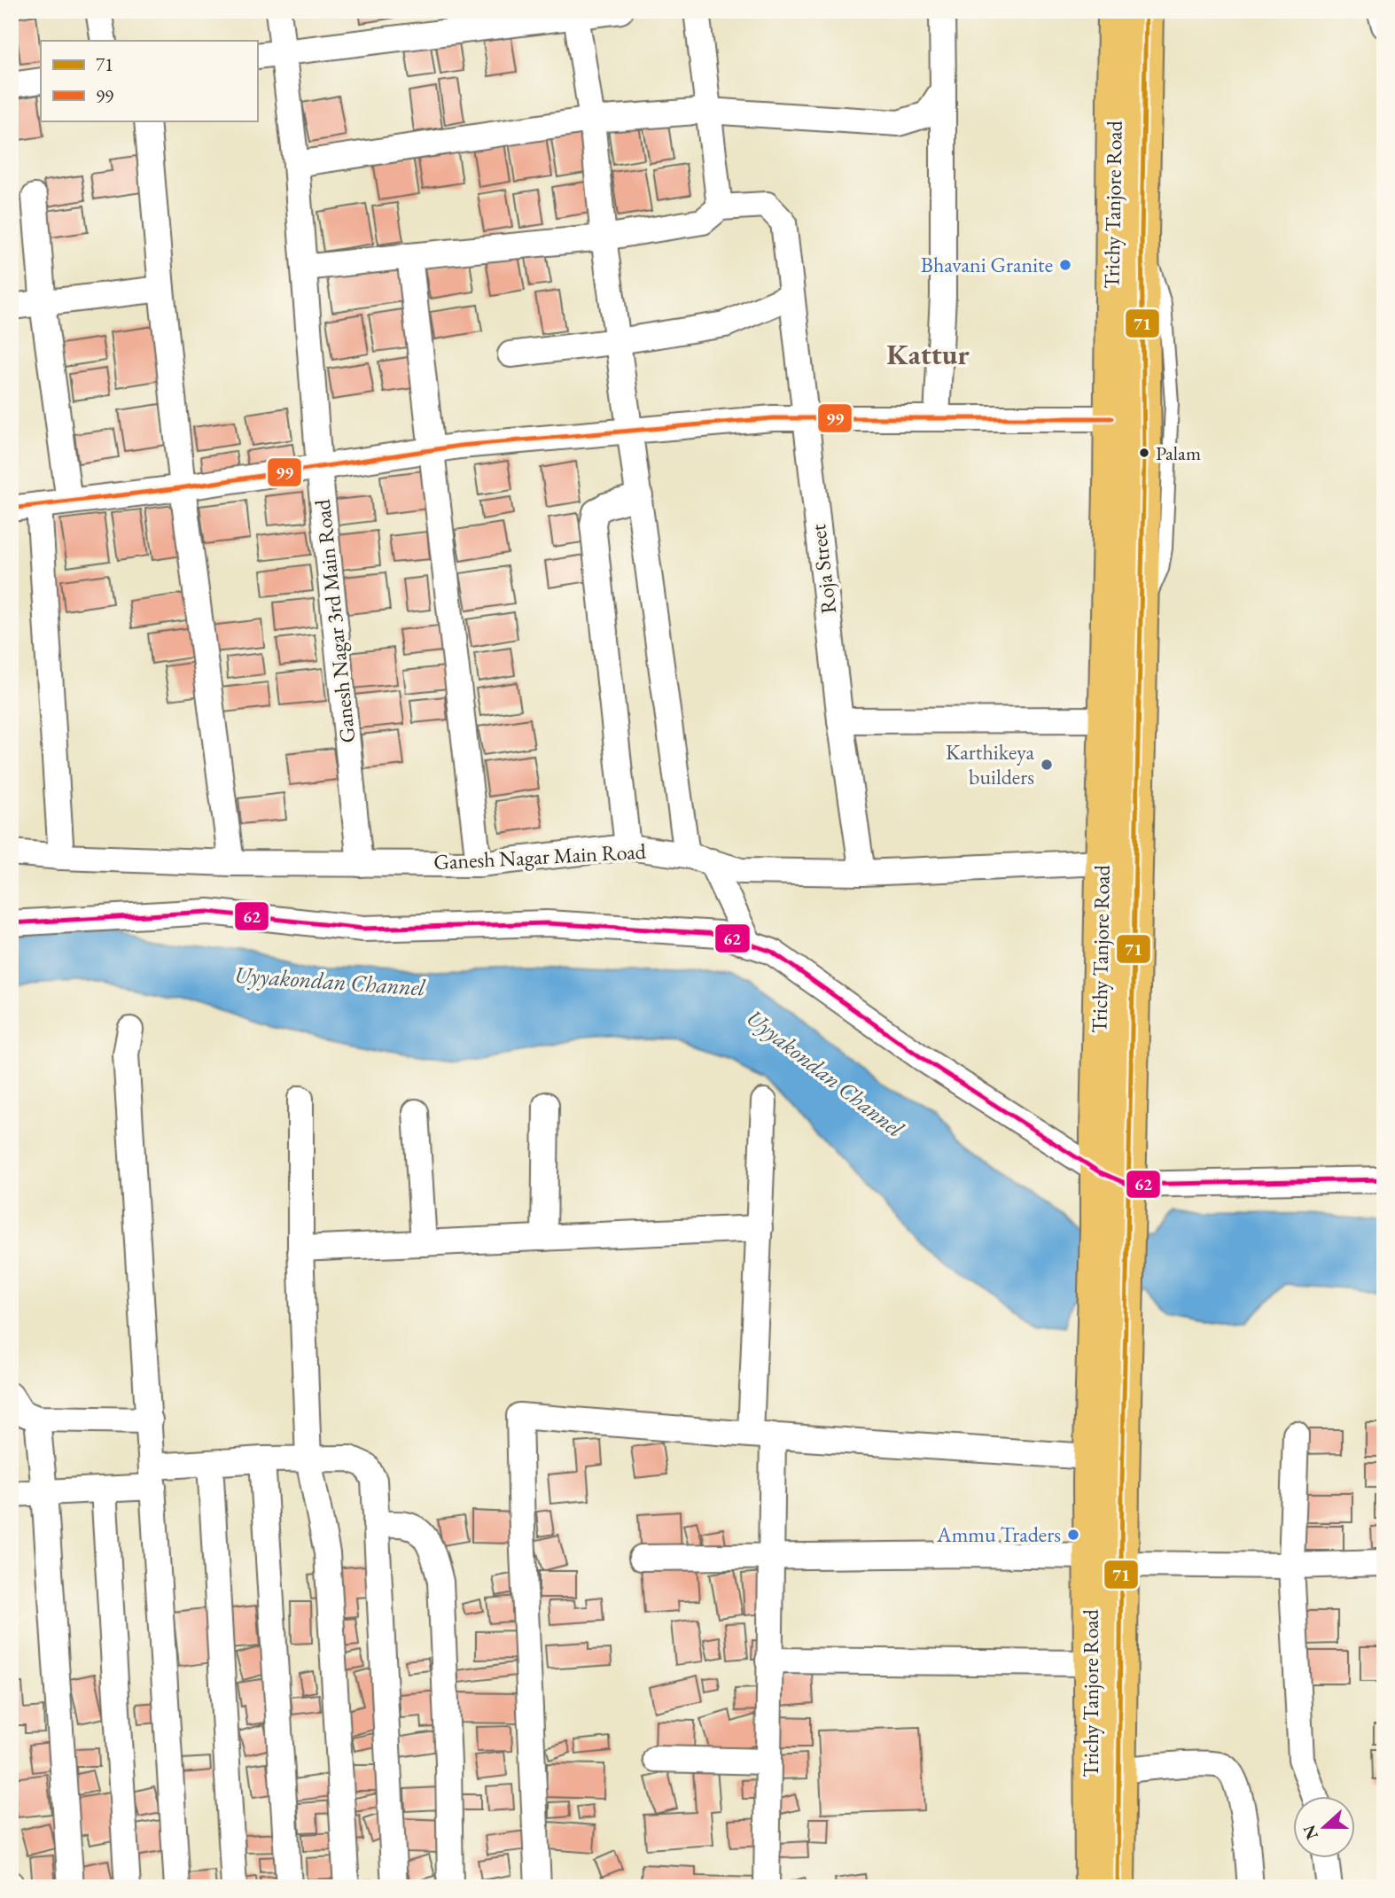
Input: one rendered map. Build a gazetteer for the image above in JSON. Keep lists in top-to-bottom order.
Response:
{
  "streets": {
    "highway": ["Trichy Tanjore Road"],
    "street": ["Roja Street", "Ganesh Nagar 3rd Main Road", "Ganesh Nagar Main Road"]
  },
  "crossings": [
    ["Trichy Tanjore Road", "Ganesh Nagar Main Road"],
    ["Roja Street", "Ganesh Nagar Main Road"],
    ["Ganesh Nagar 3rd Main Road", "Ganesh Nagar Main Road"]
  ],
  "districts": ["Kattur"],
  "water": ["Uyyakondan Channel"],
  "places": [
    "Bhavani Granite",
    "Palam",
    "Karthikeya builders",
    "Ammu Traders"
  ],
  "lines": ["transit line 71", "transit line 99", "transit line 62"],
  "legend": ["71", "99"],
  "north": "left"
}
